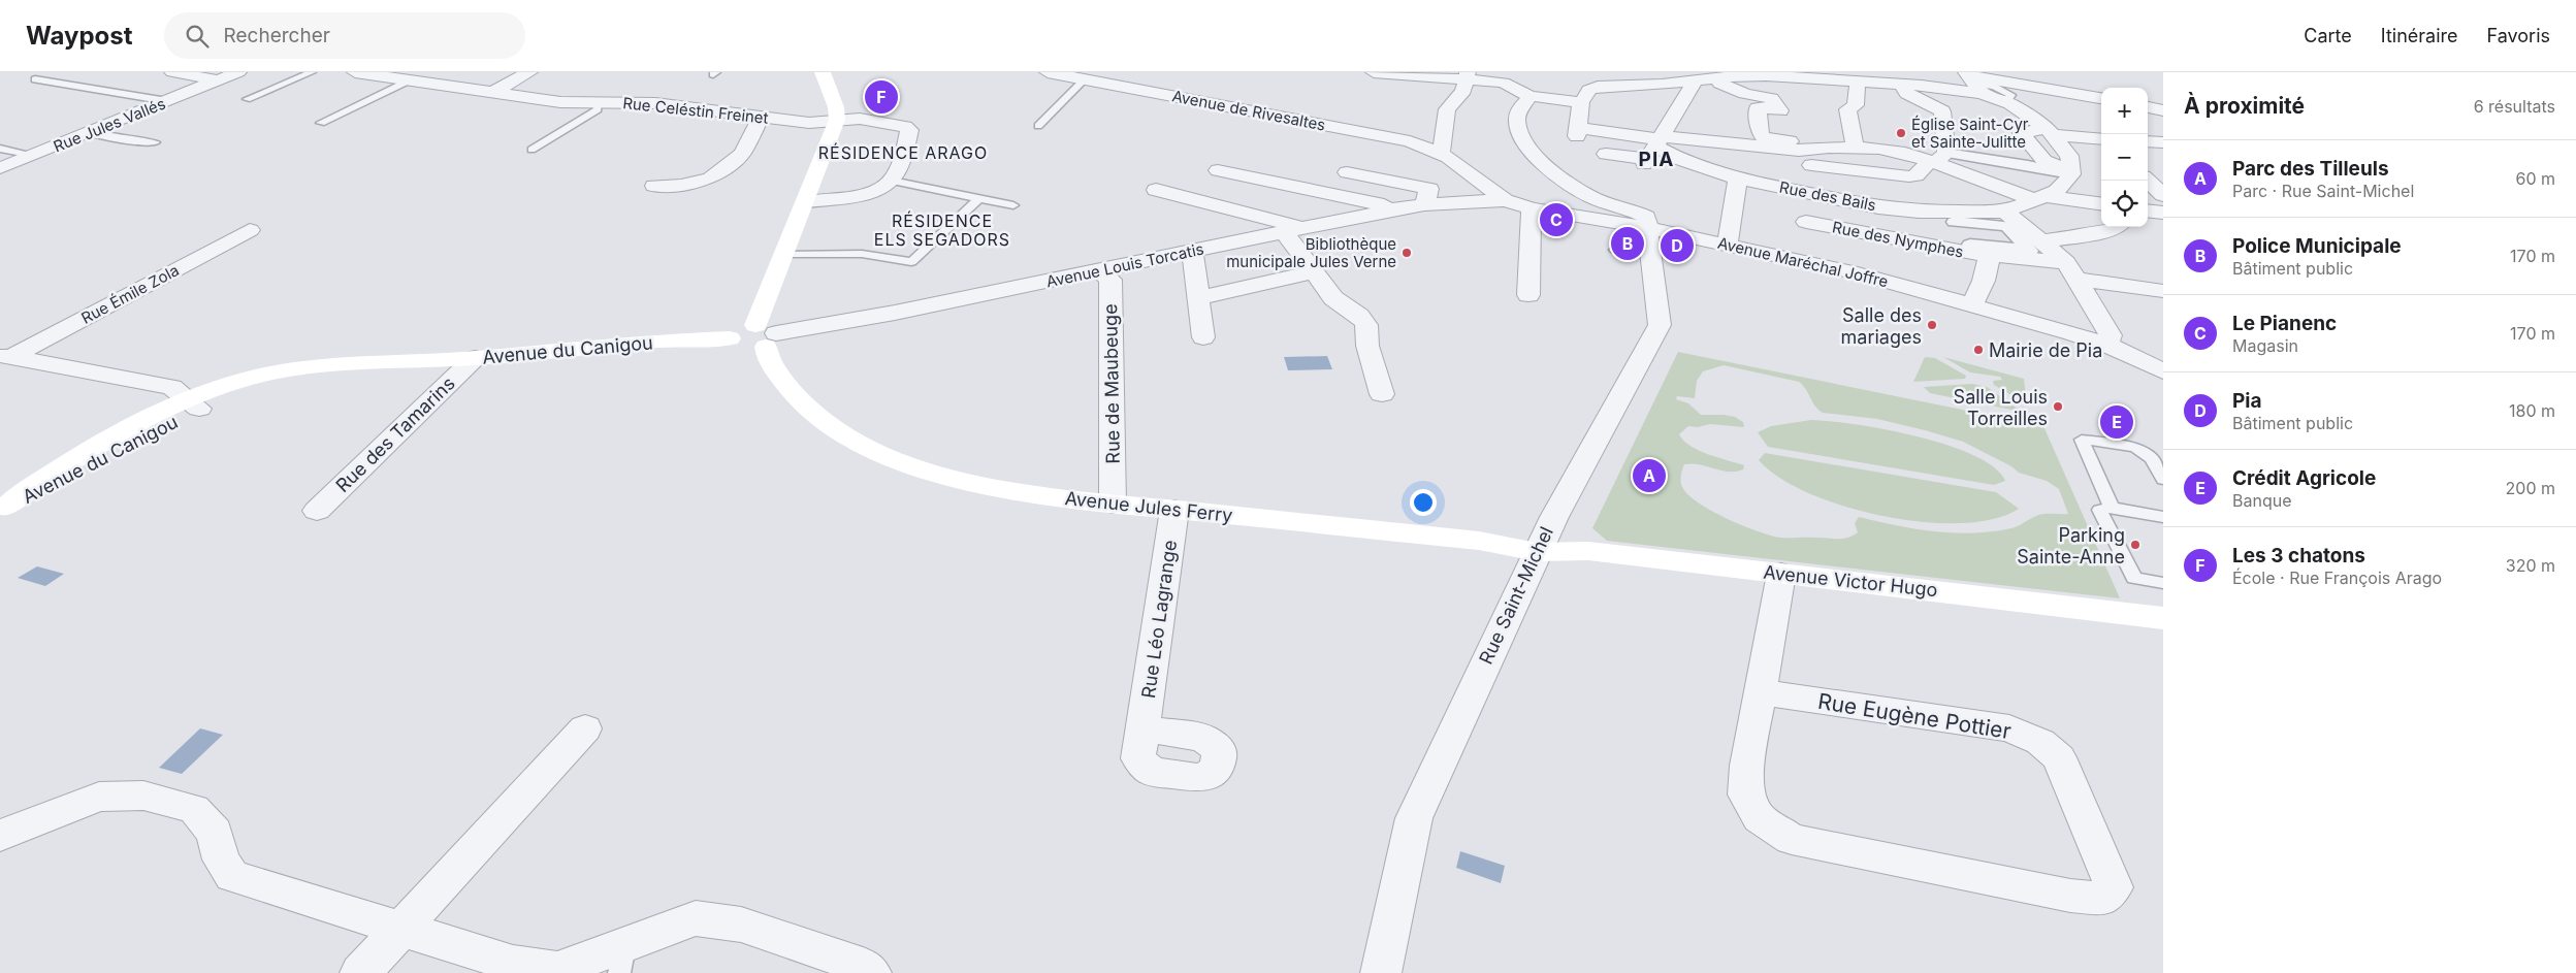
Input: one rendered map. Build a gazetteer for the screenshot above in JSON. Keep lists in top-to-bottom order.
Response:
{
  "streets": {
    "main road": ["Avenue du Canigou", "Avenue Jules Ferry", "Avenue Victor Hugo"],
    "street": [
      "Rue Celéstin Freinet",
      "Avenue de Rivesaltes",
      "Rue Jules Vallés",
      "Rue des Bails",
      "Rue des Nymphes",
      "Avenue Maréchal Joffre",
      "Avenue Louis Torcatis",
      "Rue Émile Zola",
      "Rue de Maubeuge",
      "Rue des Tamarins",
      "Rue Saint-Michel",
      "Rue Léo Lagrange",
      "Rue Eugène Pottier"
    ]
  },
  "crossings": [
    ["Avenue de Rivesaltes", "Avenue Maréchal Joffre"],
    ["Avenue Maréchal Joffre", "Avenue Louis Torcatis"],
    ["Avenue Maréchal Joffre", "Rue Saint-Michel"],
    ["Avenue Louis Torcatis", "Rue de Maubeuge"],
    ["Avenue Louis Torcatis", "Avenue Jules Ferry"],
    ["Avenue du Canigou", "Rue des Tamarins"],
    ["Avenue du Canigou", "Avenue Jules Ferry"],
    ["Rue de Maubeuge", "Avenue Jules Ferry"],
    ["Avenue Jules Ferry", "Avenue Victor Hugo"],
    ["Avenue Jules Ferry", "Rue Saint-Michel"],
    ["Avenue Jules Ferry", "Rue Léo Lagrange"],
    ["Avenue Victor Hugo", "Rue Saint-Michel"]
  ],
  "districts": ["RÉSIDENCE ARAGO", "PIA", "RÉSIDENCE ELS SEGADORS"],
  "places": [
    "Église Saint-Cyr et Sainte-Julitte",
    "Bibliothèque municipale Jules Verne",
    "Salle des mariages",
    "Mairie de Pia",
    "Salle Louis Torreilles",
    "Parking Sainte-Anne"
  ],
  "page": {
    "header": "Waypost",
    "search": "Rechercher",
    "nav": ["Carte", "Itinéraire", "Favoris"],
    "heading": ["À proximité", "6 résultats"],
    "pins": [
      "F",
      "C",
      "B",
      "D",
      "E",
      "A"
    ],
    "map_buttons": ["+", "−"],
    "list": [
      {
        "mark": "A",
        "name": "Parc des Tilleuls",
        "note": "Parc · Rue Saint-Michel",
        "value": "60 m"
      },
      {
        "mark": "B",
        "name": "Police Municipale",
        "note": "Bâtiment public",
        "value": "170 m"
      },
      {
        "mark": "C",
        "name": "Le Pianenc",
        "note": "Magasin",
        "value": "170 m"
      },
      {
        "mark": "D",
        "name": "Pia",
        "note": "Bâtiment public",
        "value": "180 m"
      },
      {
        "mark": "E",
        "name": "Crédit Agricole",
        "note": "Banque",
        "value": "200 m"
      },
      {
        "mark": "F",
        "name": "Les 3 chatons",
        "note": "École · Rue François Arago",
        "value": "320 m"
      }
    ]
  }
}
